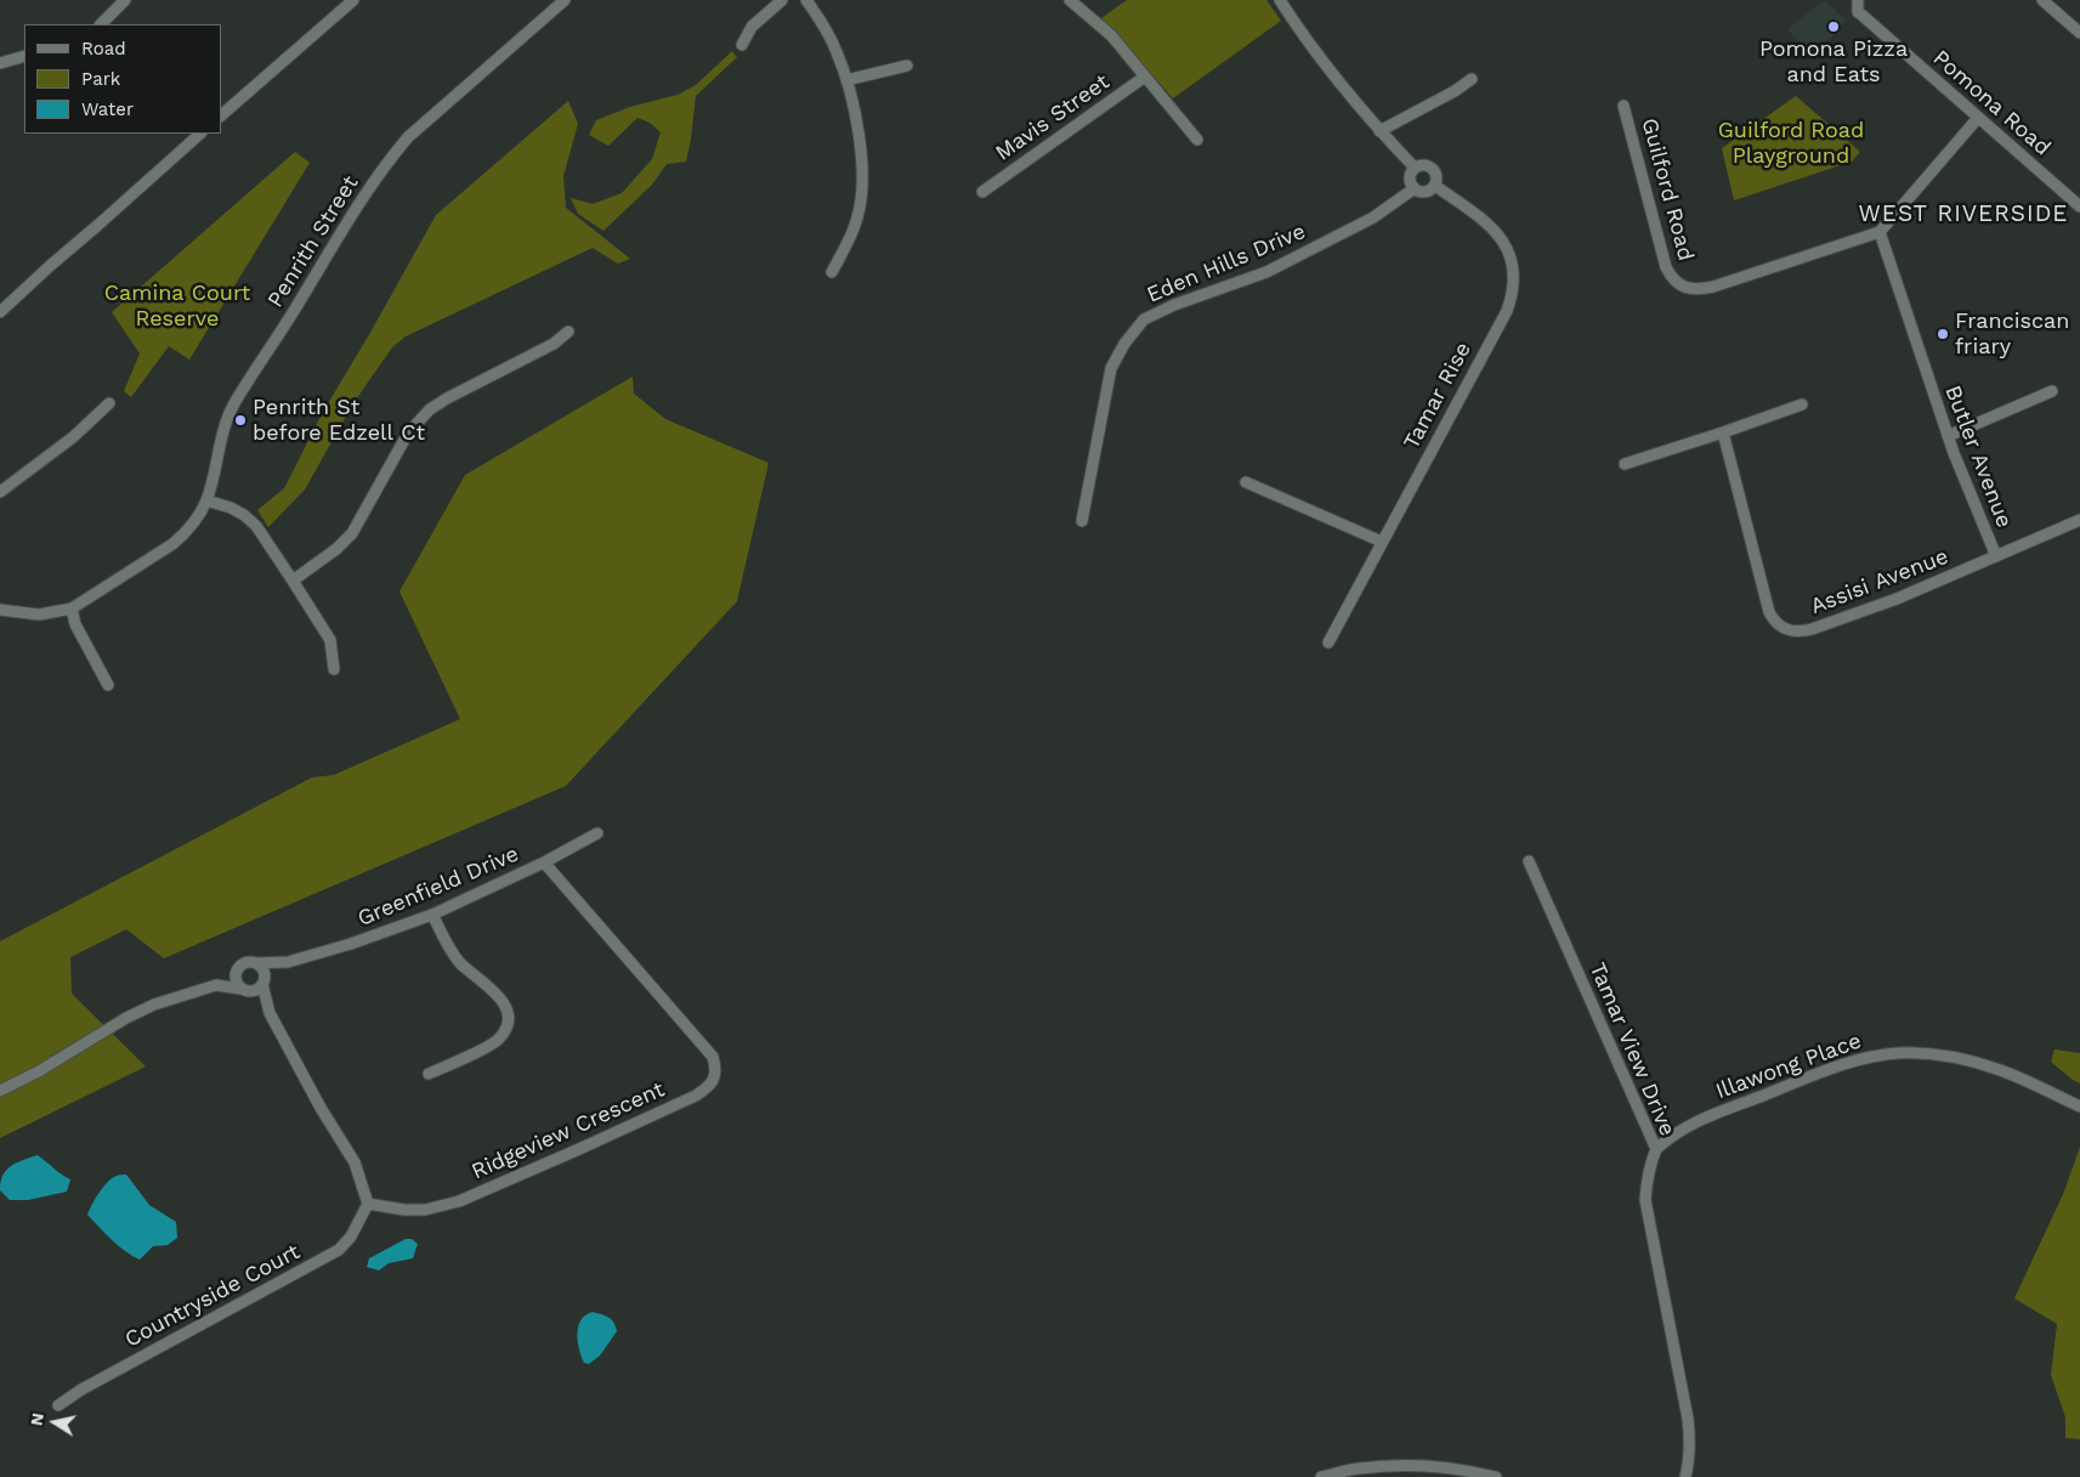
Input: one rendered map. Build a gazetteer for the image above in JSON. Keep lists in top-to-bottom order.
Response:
{
  "streets": {
    "street": [
      "Pomona Road",
      "Mavis Street",
      "Guilford Road",
      "Penrith Street",
      "Eden Hills Drive",
      "Tamar Rise",
      "Butler Avenue",
      "Assisi Avenue",
      "Greenfield Drive",
      "Tamar View Drive",
      "Illawong Place",
      "Ridgeview Crescent",
      "Countryside Court"
    ]
  },
  "crossings": [
    ["Guilford Road", "Butler Avenue"],
    ["Eden Hills Drive", "Tamar Rise"],
    ["Butler Avenue", "Assisi Avenue"],
    ["Greenfield Drive", "Ridgeview Crescent"],
    ["Tamar View Drive", "Illawong Place"],
    ["Ridgeview Crescent", "Countryside Court"]
  ],
  "districts": ["WEST RIVERSIDE"],
  "parks": ["Guilford Road Playground", "Camina Court Reserve"],
  "places": ["Pomona Pizza and Eats", "Franciscan friary", "Penrith St before Edzell Ct"],
  "legend": ["Road", "Park", "Water"],
  "north": "left"
}
